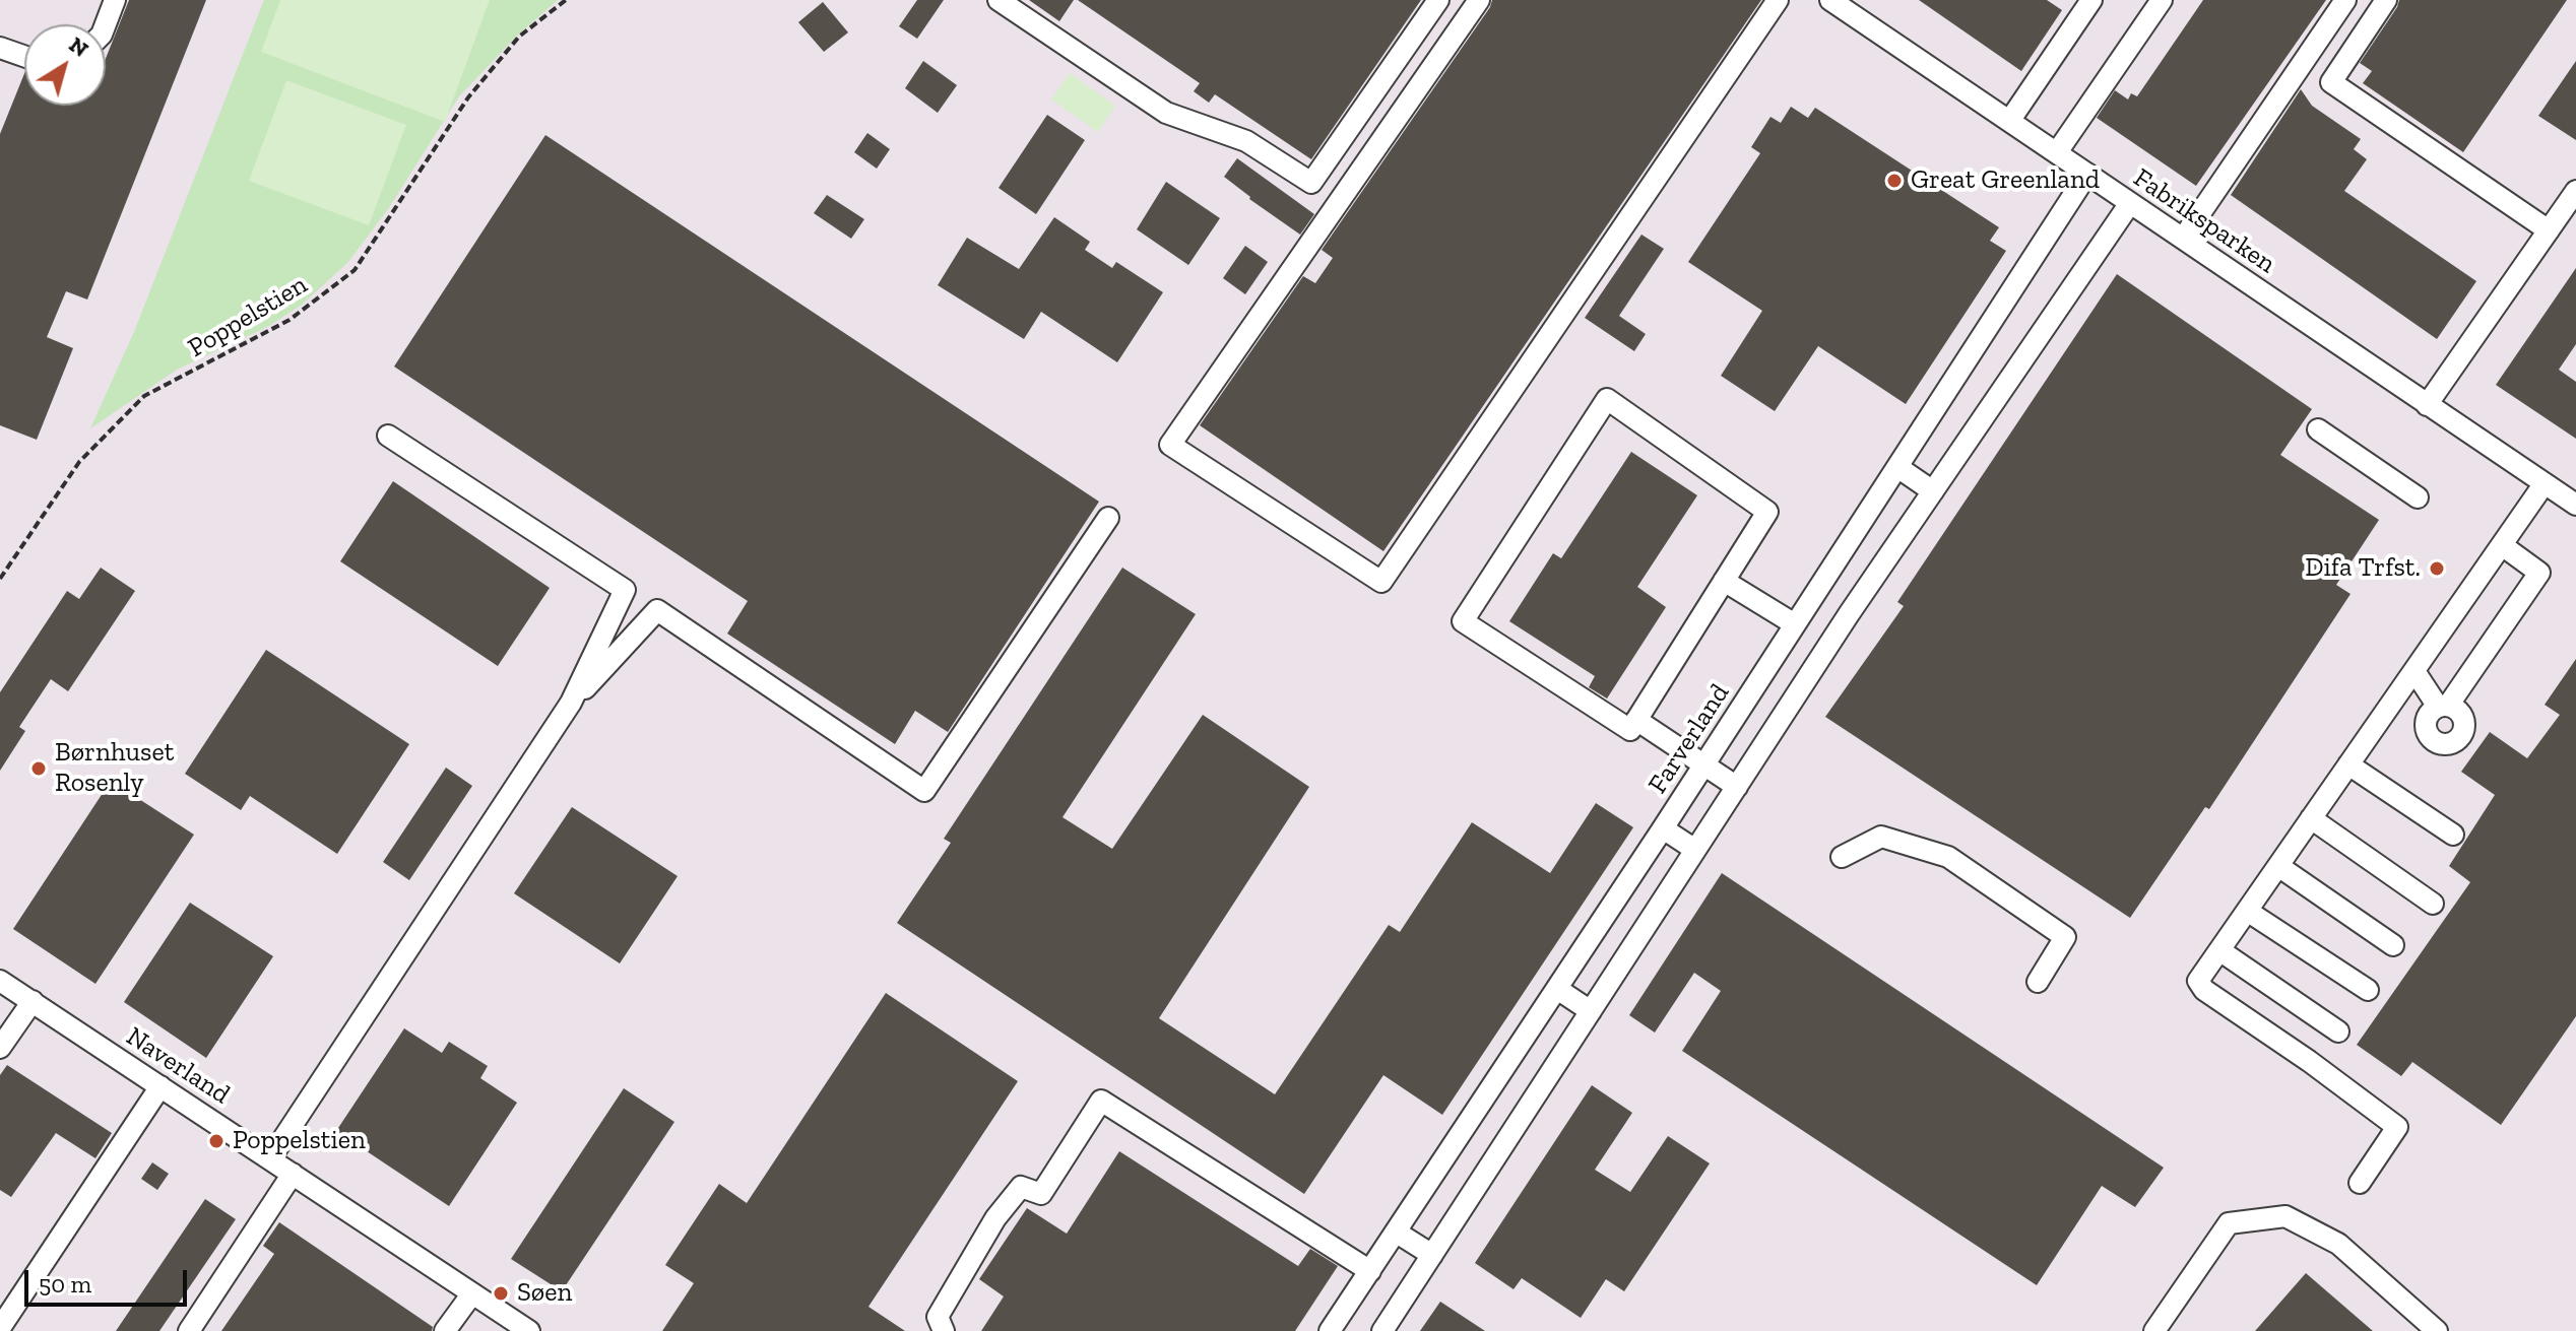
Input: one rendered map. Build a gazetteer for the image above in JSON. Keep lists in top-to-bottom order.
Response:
{
  "streets": {
    "street": ["Fabriksparken", "Farverland", "Naverland"],
    "path": ["Poppelstien"]
  },
  "crossings": [
    ["Fabriksparken", "Farverland"]
  ],
  "places": [
    "Great Greenland",
    "Difa Trfst.",
    "Børnhuset Rosenly",
    "Poppelstien",
    "Søen"
  ],
  "scale_bar": "50 m",
  "north": "top right"
}
